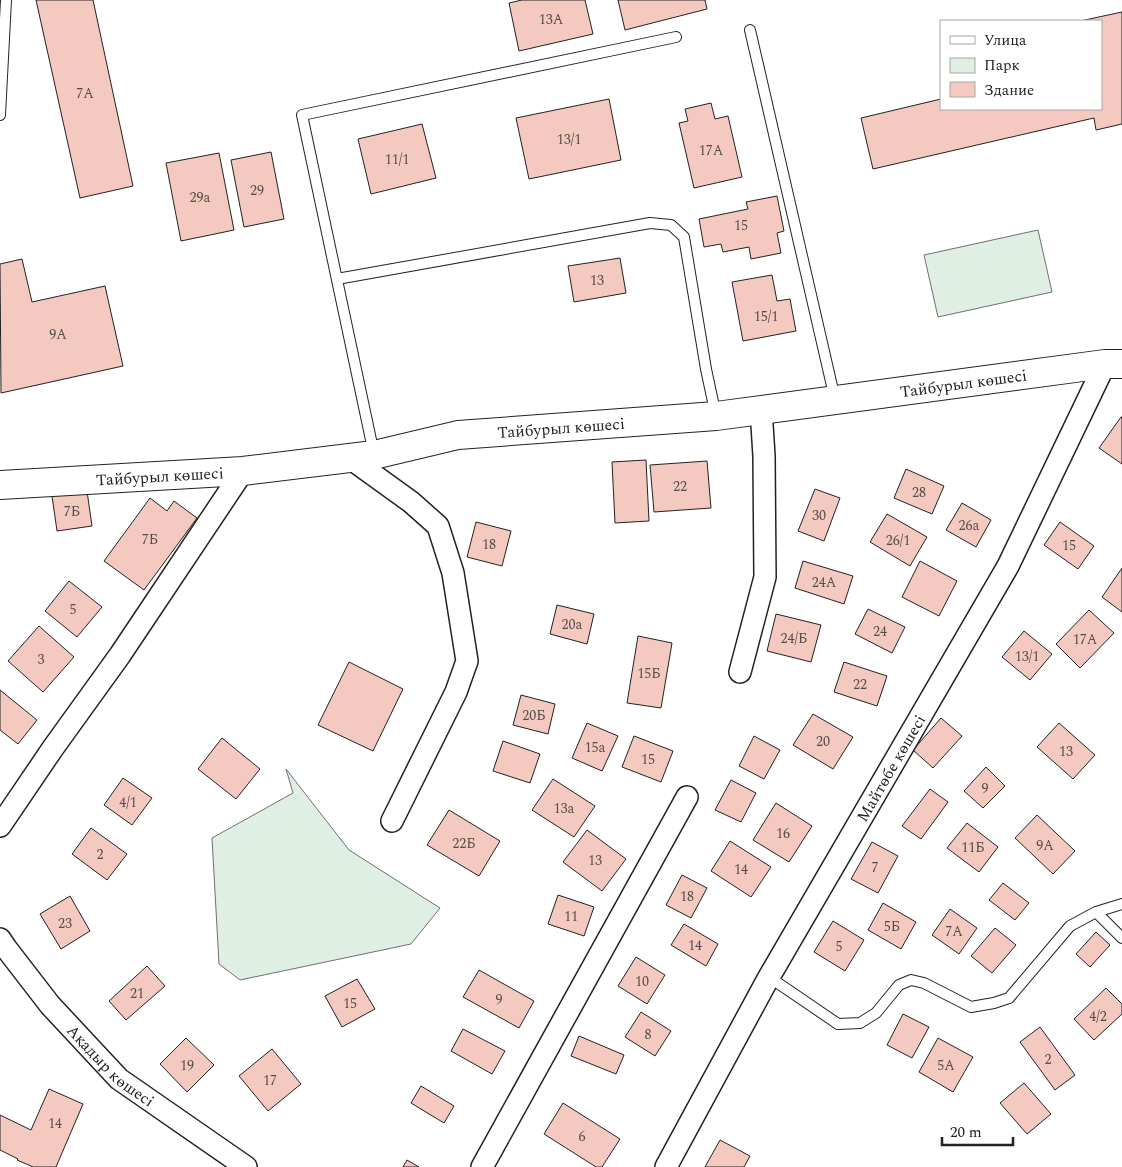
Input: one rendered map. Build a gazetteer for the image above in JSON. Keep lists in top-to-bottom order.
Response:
{
  "streets": {
    "main road": ["Тайбурыл көшесі"],
    "street": ["Майтөбе көшесі", "Ақадыр көшесі"]
  },
  "crossings": [
    ["Тайбурыл көшесі", "Майтөбе көшесі"]
  ],
  "house_numbers": [
    "13А",
    "7А",
    "13/1",
    "17А",
    "11/1",
    "29",
    "29а",
    "15",
    "13",
    "15/1",
    "9А",
    "22",
    "28",
    "7Б",
    "30",
    "26а",
    "7Б",
    "26/1",
    "18",
    "15",
    "24А",
    "5",
    "20а",
    "24",
    "24/Б",
    "17А",
    "13/1",
    "3",
    "15Б",
    "22",
    "20Б",
    "20",
    "15а",
    "13",
    "15",
    "9",
    "4/1",
    "13а",
    "16",
    "22Б",
    "9А",
    "11Б",
    "2",
    "13",
    "7",
    "14",
    "18",
    "11",
    "23",
    "5Б",
    "7А",
    "14",
    "5",
    "10",
    "21",
    "9",
    "15",
    "4/2",
    "8",
    "2",
    "19",
    "5А",
    "17",
    "14",
    "6"
  ],
  "legend": ["Улица", "Парк", "Здание"],
  "scale_bar": "20 m"
}
